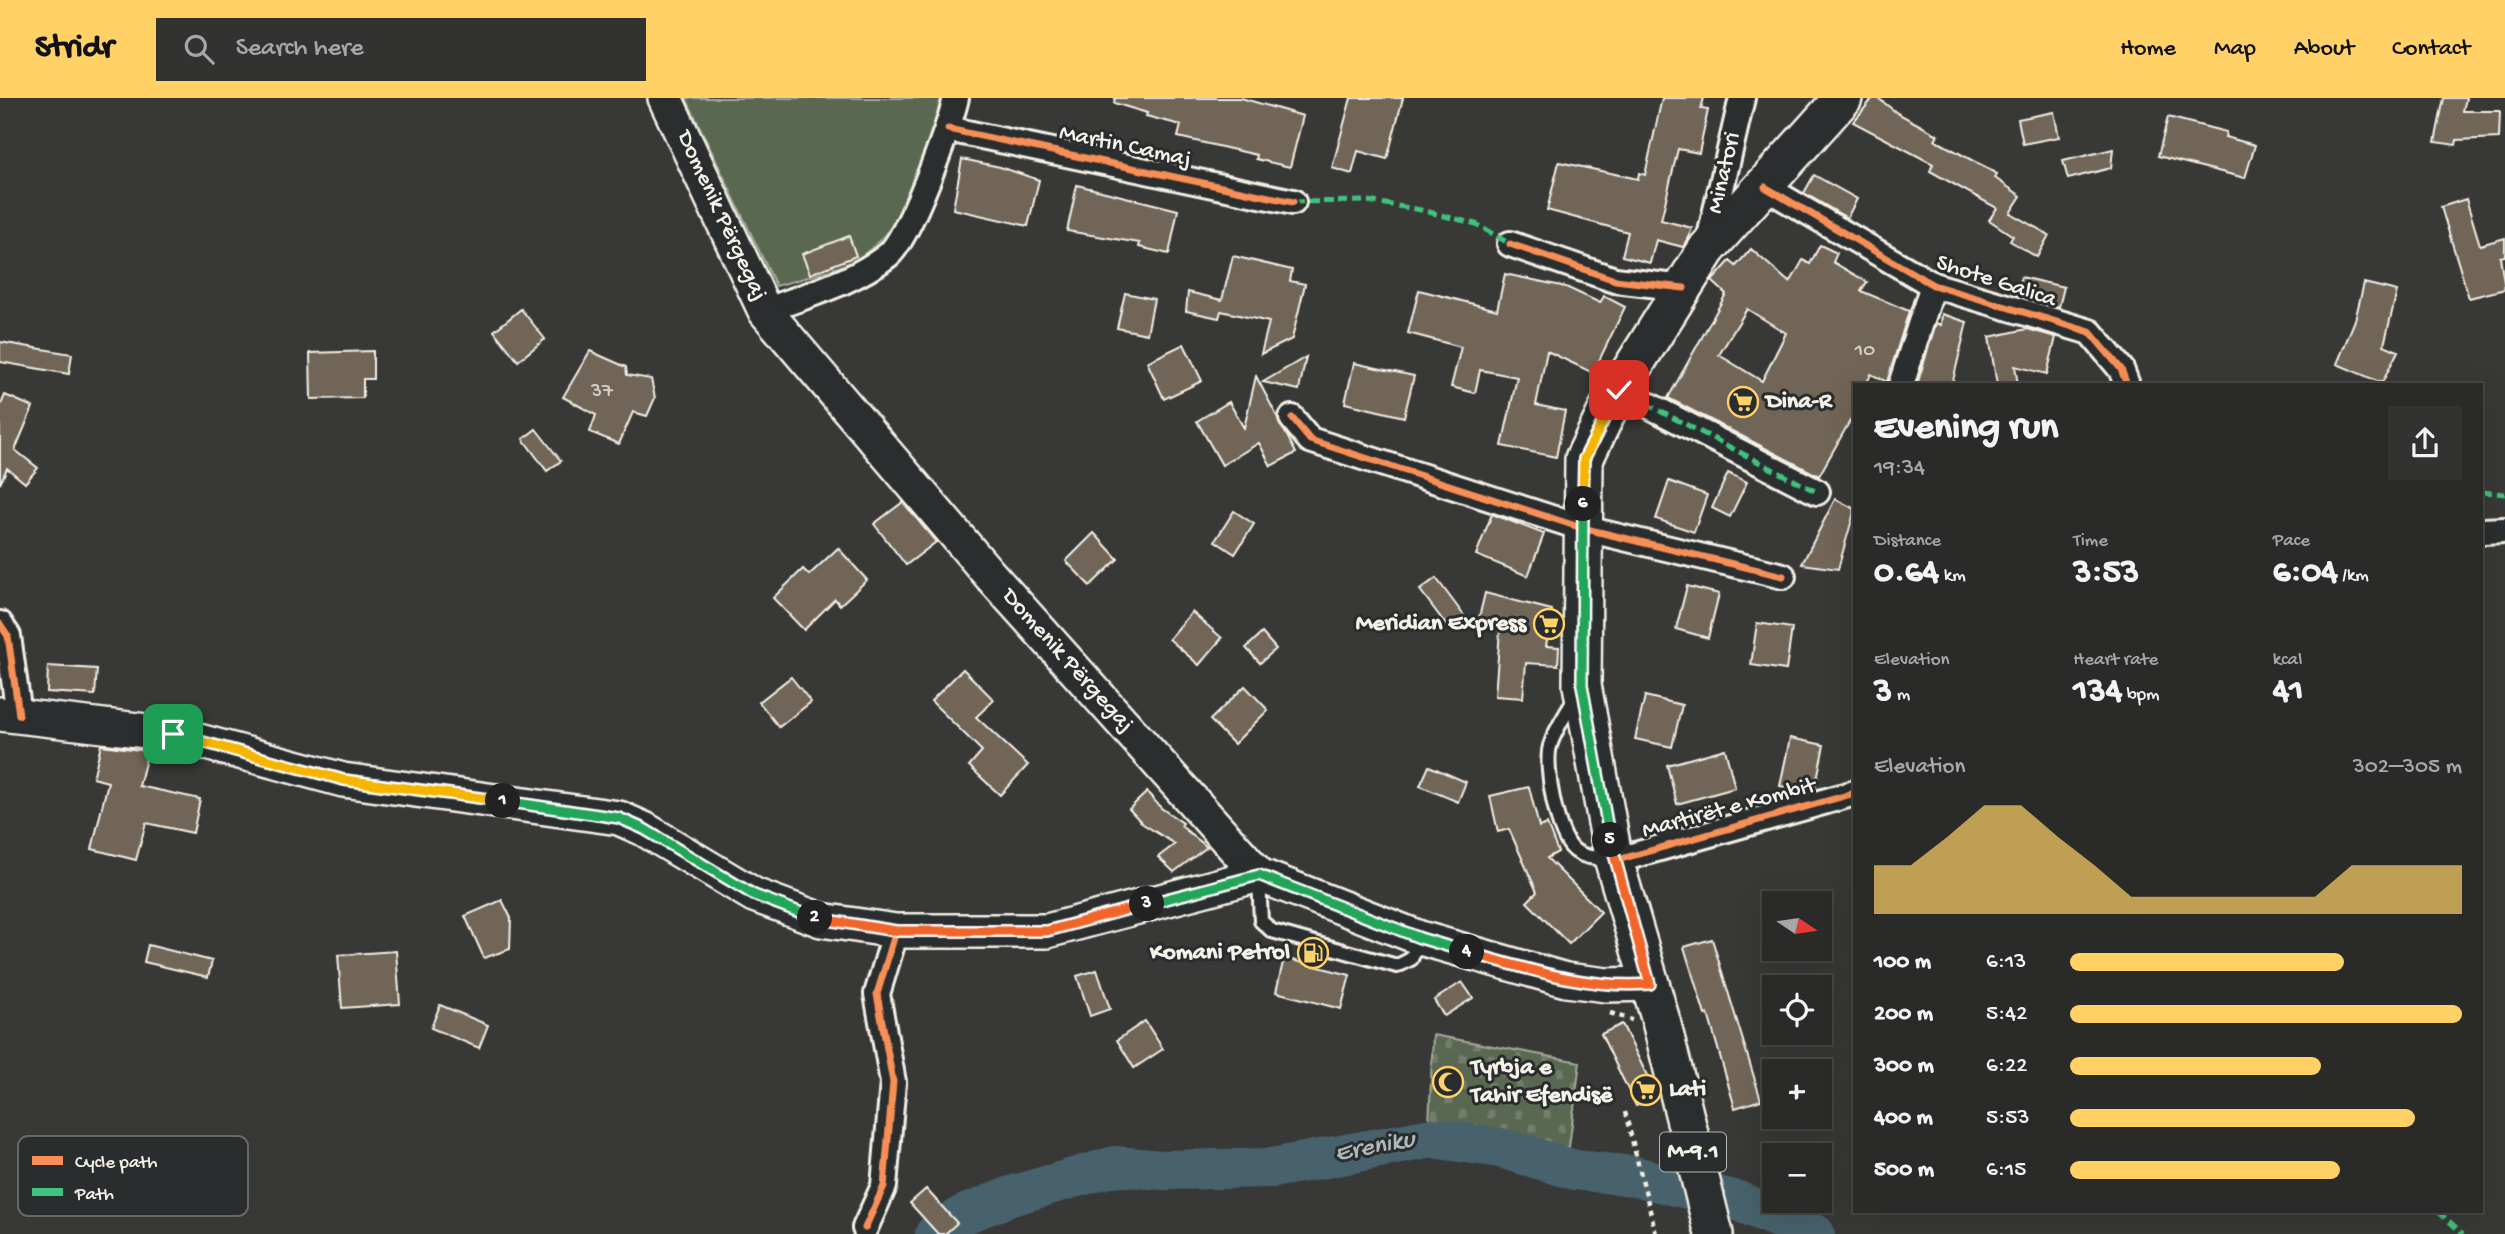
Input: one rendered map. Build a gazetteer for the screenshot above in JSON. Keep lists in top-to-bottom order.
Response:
{
  "streets": {
    "main road": ["Domenik Përgegaj", "Martirët e Kombit", "M-9.1"],
    "street": ["Martin Camaj", "Minatori", "Shote Galica"]
  },
  "crossings": [
    ["Minatori", "Martirët e Kombit"],
    ["Domenik Përgegaj", "Martirët e Kombit"],
    ["Domenik Përgegaj", "M-9.1"],
    ["Shote Galica", "Martirët e Kombit"],
    ["Martirët e Kombit", "M-9.1"]
  ],
  "water": ["Ereniku"],
  "places": {
    "supermarket": ["Dina-R", "Meridian Express", "Lati"],
    "fuel station": ["Komani Petrol"],
    "mosque": ["Tyrbja e Tahir Efendisë"]
  },
  "house_numbers": ["10", "37"],
  "legend": ["Cycle path", "Path"],
  "north": "right",
  "page": {
    "header": "Stridr",
    "search": "Search here",
    "nav": [
      "Home",
      "Map",
      "About",
      "Contact"
    ],
    "heading": ["Evening run", "19:34"],
    "pins": [
      "6",
      "1",
      "5",
      "3",
      "2",
      "4"
    ],
    "stats": [
      ["Distance", "0.64 km"],
      ["Time", "3:53"],
      ["Pace", "6:04 /km"],
      ["Elevation", "3 m"],
      ["Heart rate", "134 bpm"],
      ["kcal", "41"]
    ],
    "chart": ["Elevation", "302–305 m"],
    "map_buttons": ["+", "−"],
    "list": [
      {
        "name": "100 m",
        "note": "6:13"
      },
      {
        "name": "200 m",
        "note": "5:42"
      },
      {
        "name": "300 m",
        "note": "6:22"
      },
      {
        "name": "400 m",
        "note": "5:53"
      },
      {
        "name": "500 m",
        "note": "6:15"
      }
    ]
  }
}
